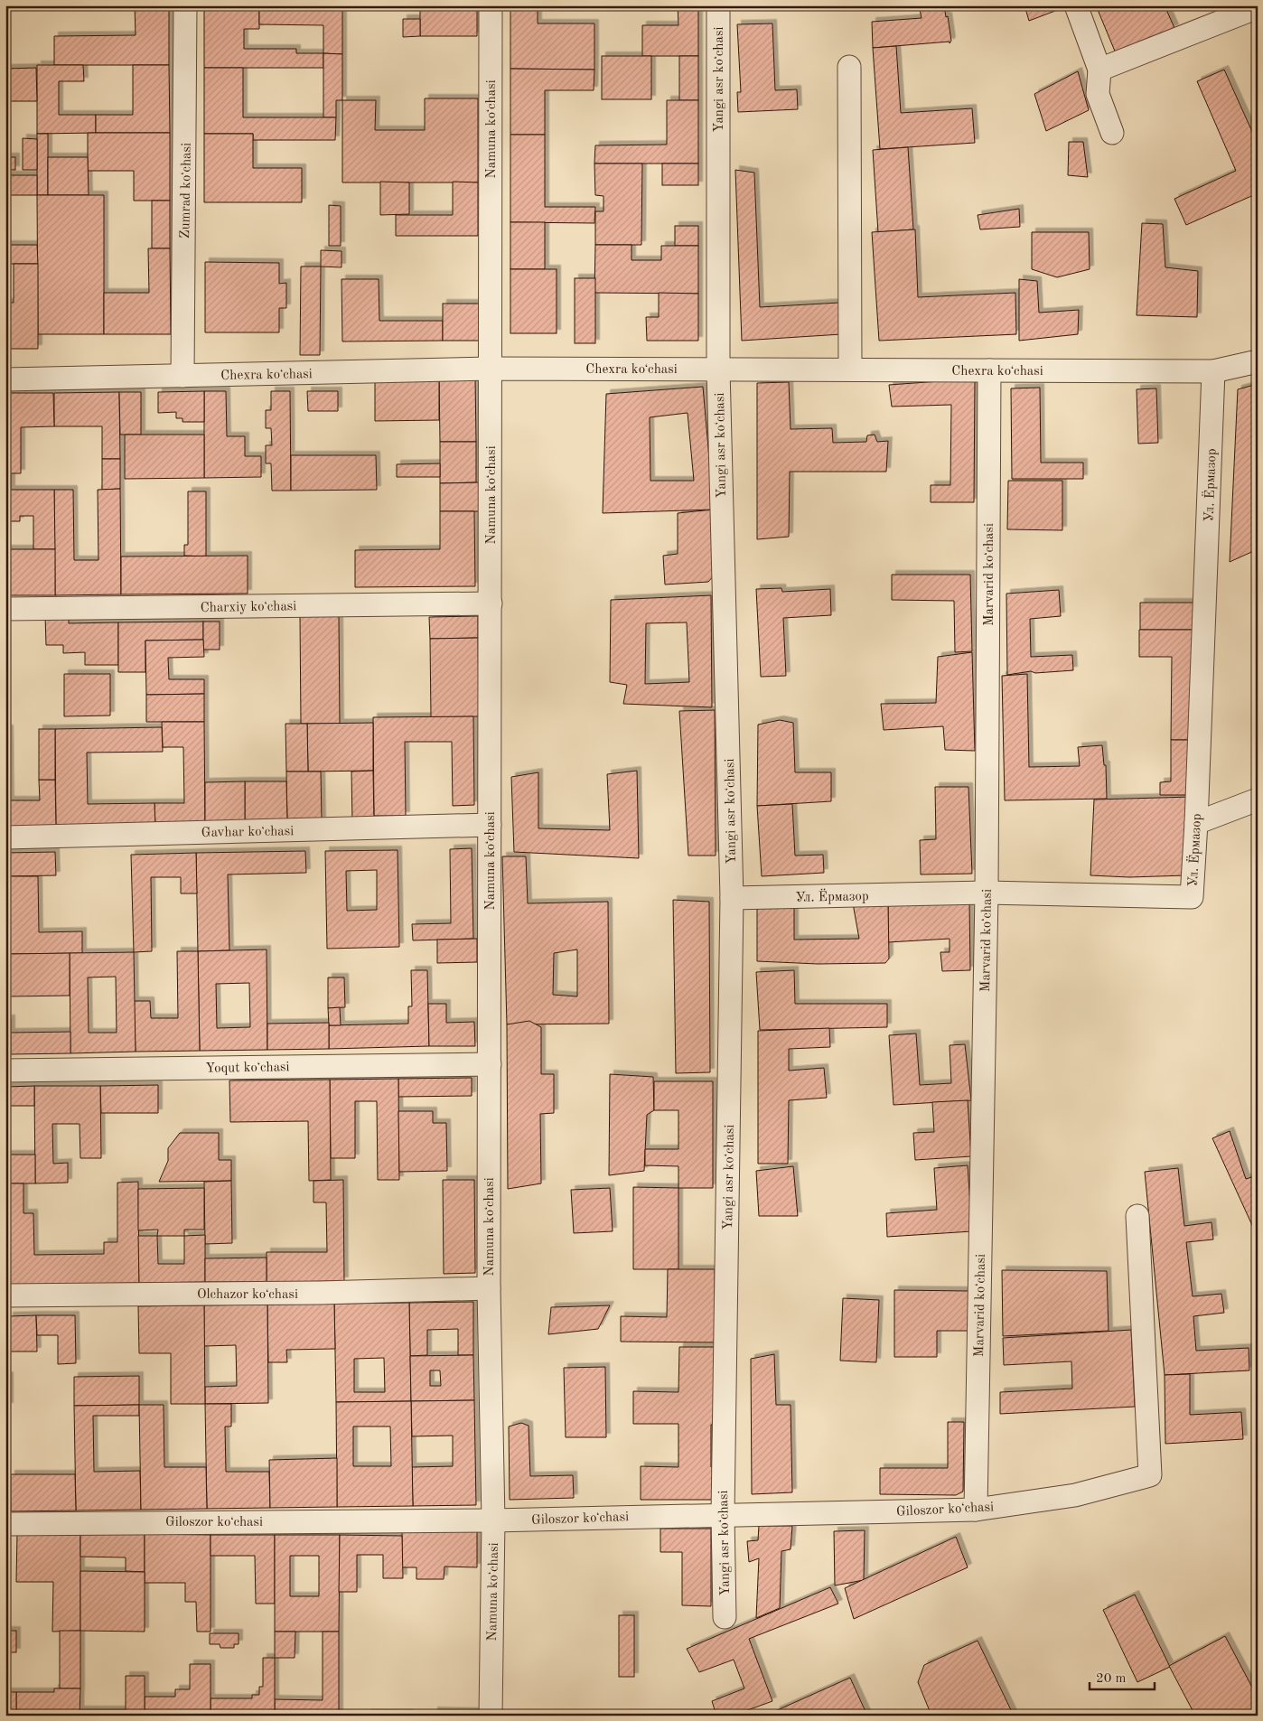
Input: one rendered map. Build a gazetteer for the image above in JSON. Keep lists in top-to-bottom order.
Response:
{
  "streets": {
    "street": [
      "Yangi asr koʻchasi",
      "Namuna koʻchasi",
      "Zumrad koʻchasi",
      "Chexra koʻchasi",
      "Ул. Ёрмазор",
      "Marvarid koʻchasi",
      "Charxiy koʻchasi",
      "Gavhar koʻchasi",
      "Yoqut koʻchasi",
      "Olchazor koʻchasi",
      "Giloszor koʻchasi"
    ]
  },
  "crossings": [
    ["Yangi asr koʻchasi", "Chexra koʻchasi"],
    ["Yangi asr koʻchasi", "Ул. Ёрмазор"],
    ["Yangi asr koʻchasi", "Giloszor koʻchasi"],
    ["Namuna koʻchasi", "Chexra koʻchasi"],
    ["Namuna koʻchasi", "Charxiy koʻchasi"],
    ["Namuna koʻchasi", "Gavhar koʻchasi"],
    ["Namuna koʻchasi", "Yoqut koʻchasi"],
    ["Namuna koʻchasi", "Olchazor koʻchasi"],
    ["Namuna koʻchasi", "Giloszor koʻchasi"],
    ["Zumrad koʻchasi", "Chexra koʻchasi"],
    ["Chexra koʻchasi", "Ул. Ёрмазор"],
    ["Chexra koʻchasi", "Marvarid koʻchasi"],
    ["Ул. Ёрмазор", "Marvarid koʻchasi"],
    ["Marvarid koʻchasi", "Giloszor koʻchasi"]
  ],
  "scale_bar": "20 m"
}
